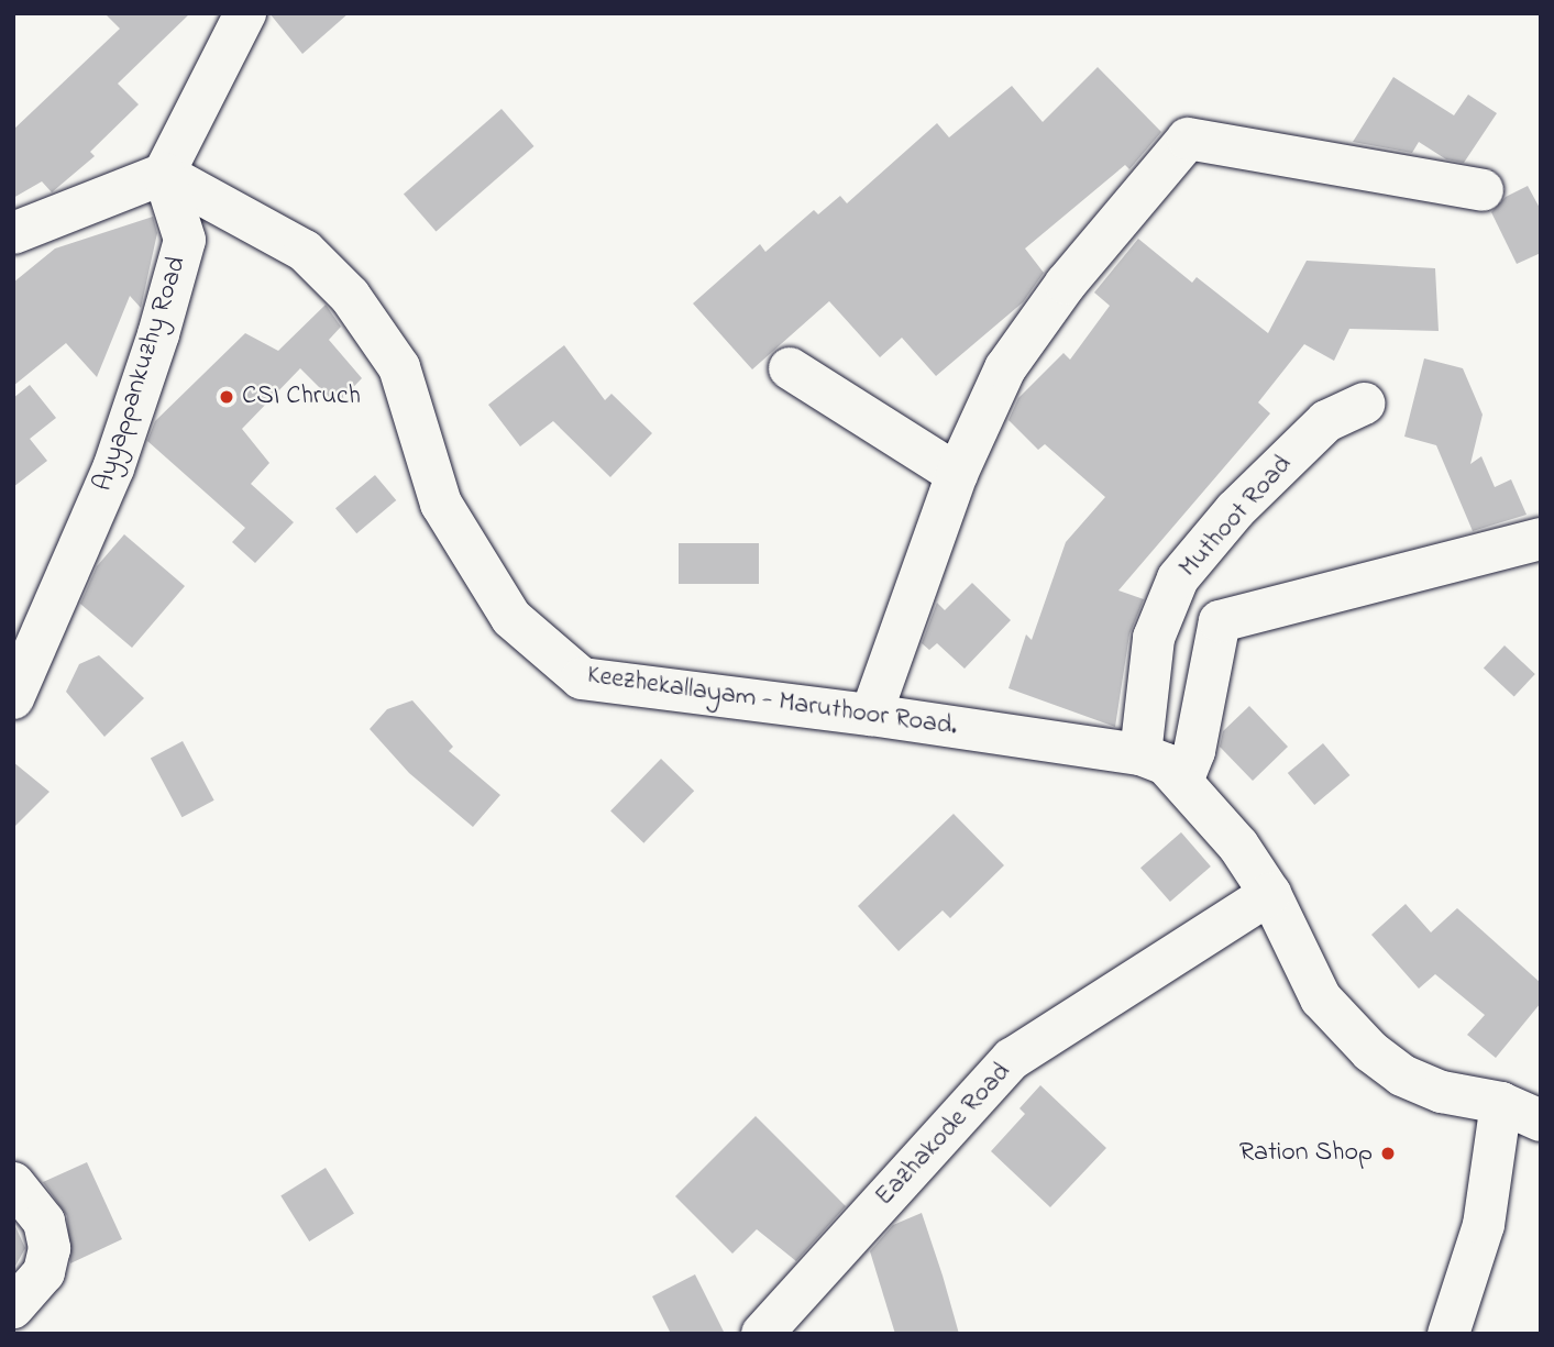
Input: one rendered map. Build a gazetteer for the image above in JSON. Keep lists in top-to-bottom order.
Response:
{
  "streets": {
    "street": [
      "Ayyappankuzhy Road",
      "Muthoot Road",
      "Keezhekallayam - Maruthoor Road.",
      "Eazhakode Road"
    ]
  },
  "crossings": [
    ["Ayyappankuzhy Road", "Keezhekallayam - Maruthoor Road."],
    ["Muthoot Road", "Keezhekallayam - Maruthoor Road."],
    ["Keezhekallayam - Maruthoor Road.", "Eazhakode Road"]
  ],
  "places": ["CSI Chruch", "Ration Shop"]
}
